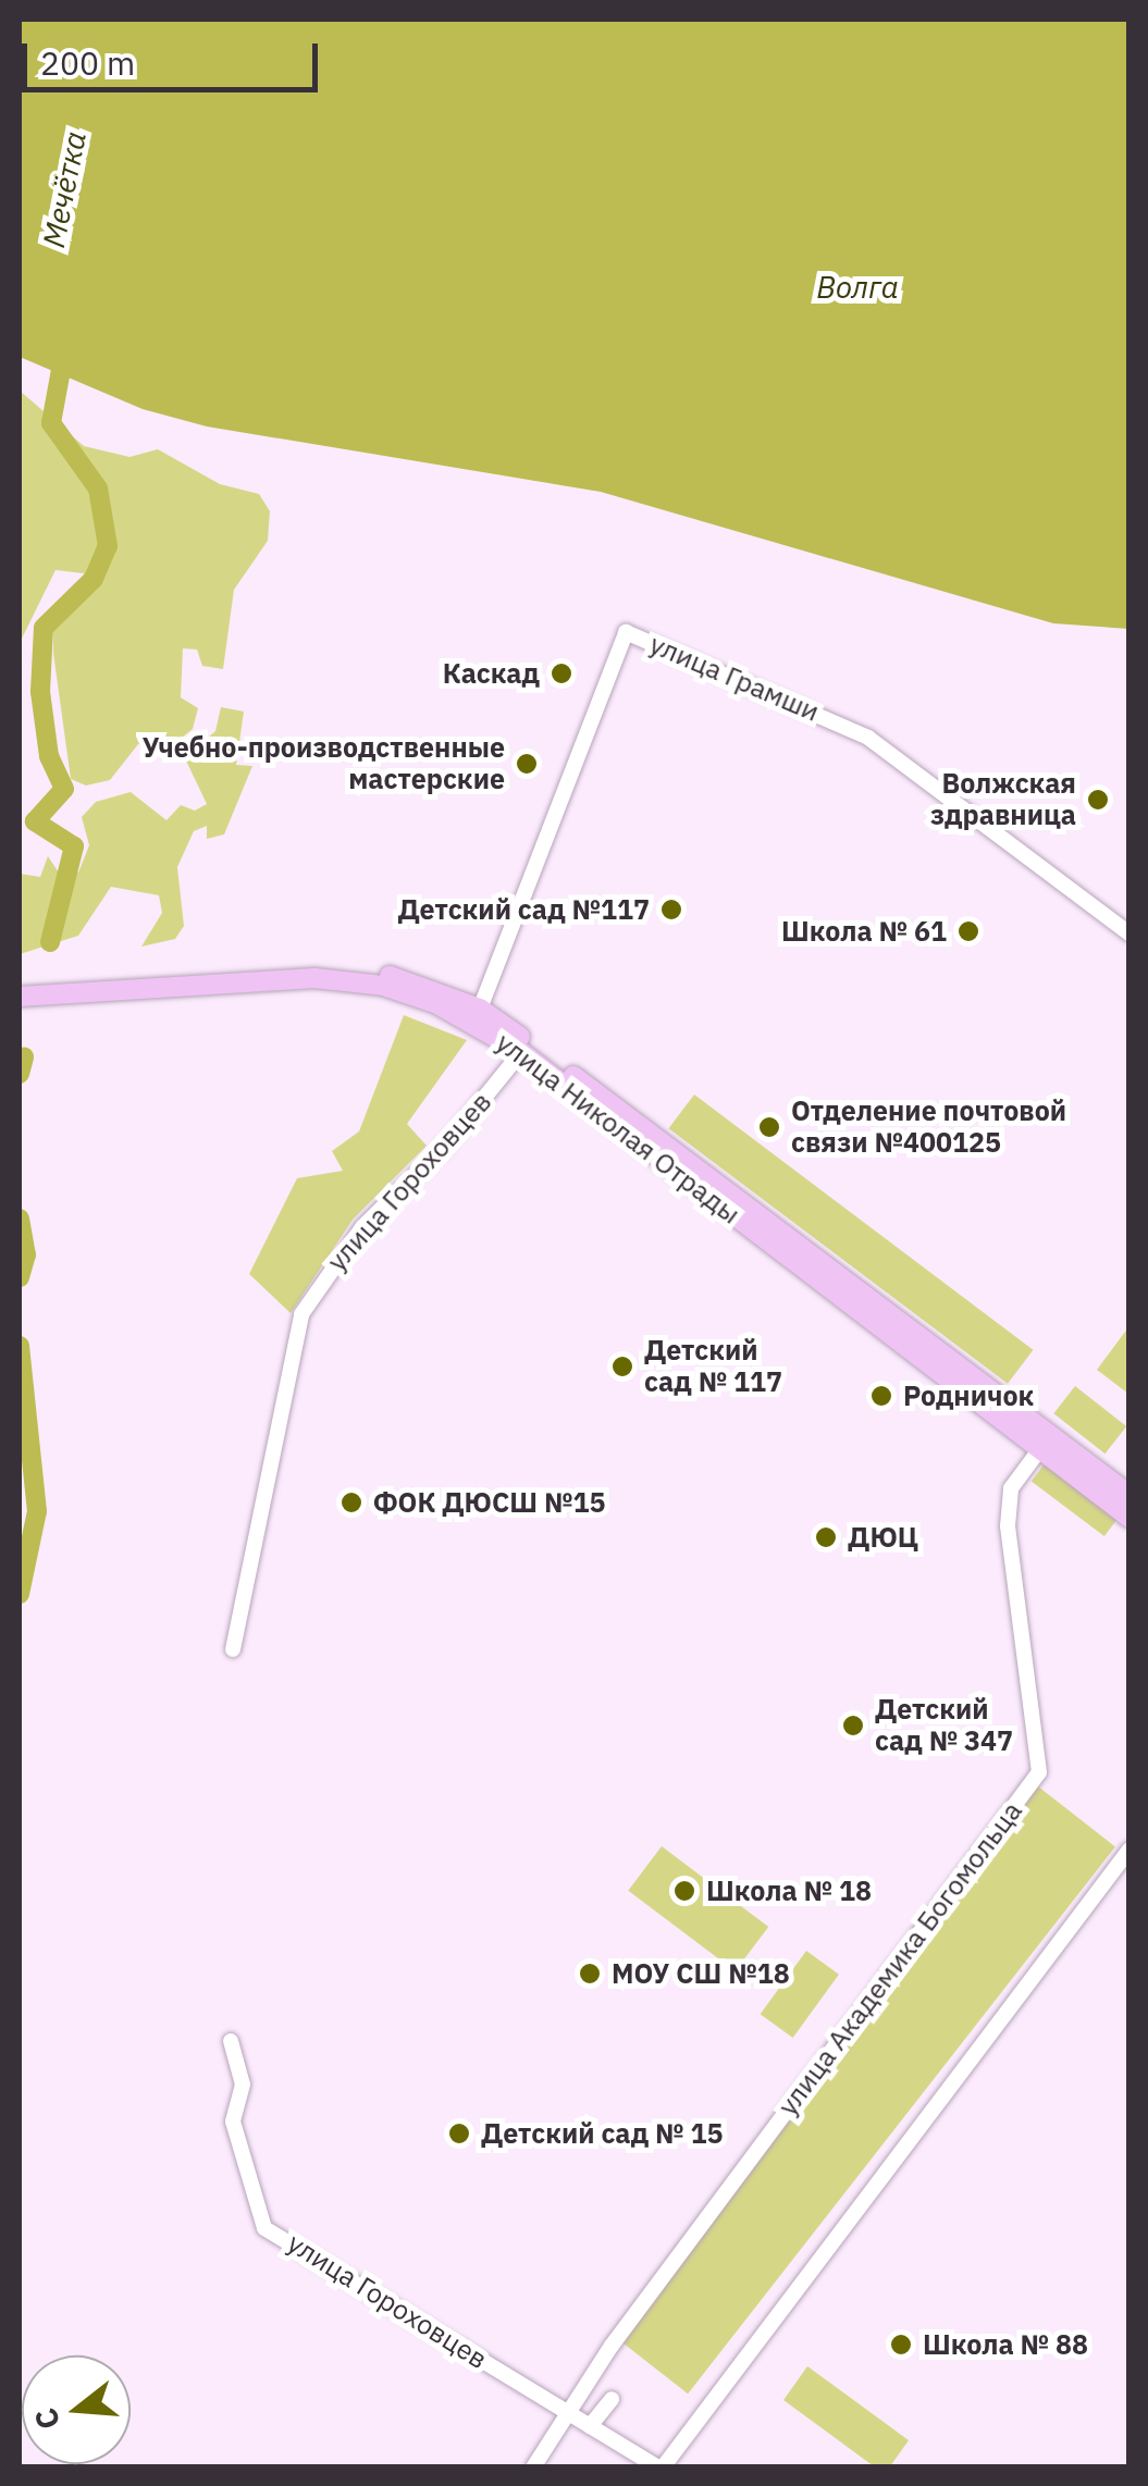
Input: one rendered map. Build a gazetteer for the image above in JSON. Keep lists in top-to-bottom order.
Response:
{
  "streets": {
    "main road": ["улица Николая Отрады"],
    "street": ["улица Грамши", "улица Гороховцев", "улица Академика Богомольца"]
  },
  "crossings": [
    ["улица Грамши", "улица Николая Отрады"],
    ["улица Николая Отрады", "улица Гороховцев"],
    ["улица Николая Отрады", "улица Академика Богомольца"],
    ["улица Гороховцев", "улица Академика Богомольца"]
  ],
  "water": ["Мечётка", "Волга"],
  "places": [
    "Каскад",
    "Учебно-производственные мастерские",
    "Волжская здравница",
    "Детский сад №117",
    "Школа № 61",
    "Отделение почтовой связи №400125",
    "Детский сад № 117",
    "Родничок",
    "ФОК ДЮСШ №15",
    "ДЮЦ",
    "Детский сад № 347",
    "Школа № 18",
    "МОУ СШ №18",
    "Детский сад № 15",
    "Школа № 88"
  ],
  "scale_bar": "200 m",
  "north": "left"
}
